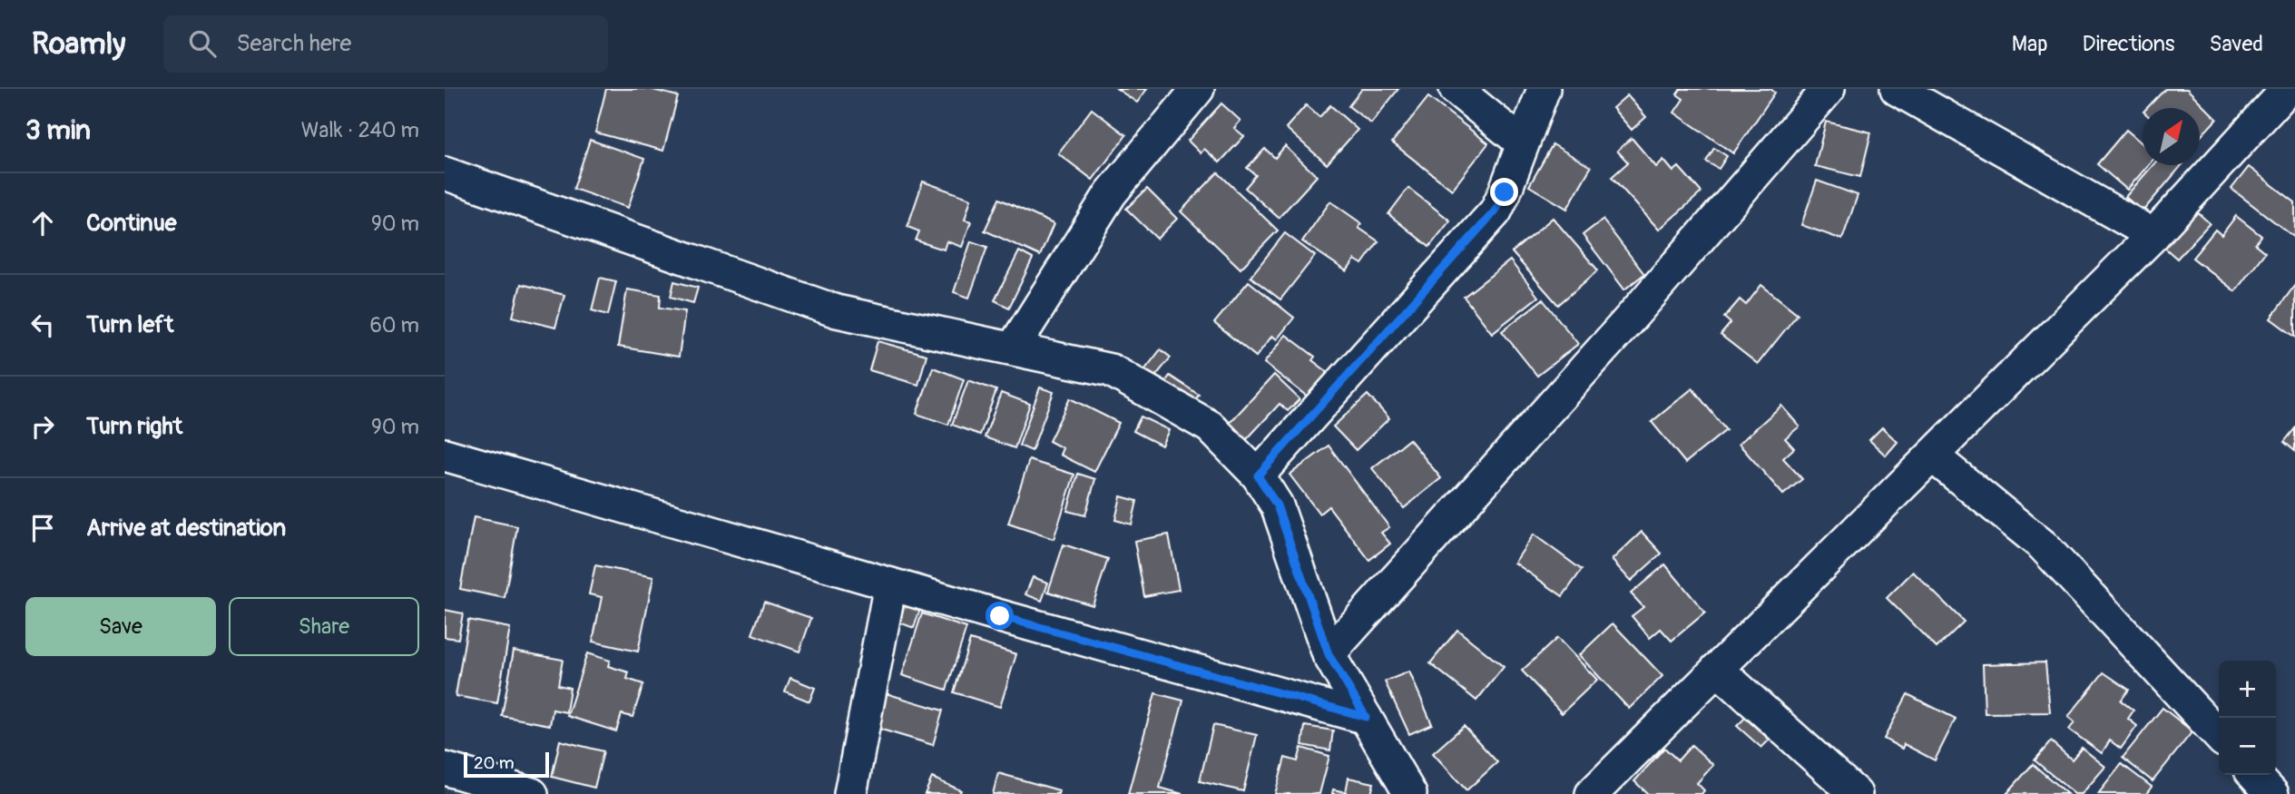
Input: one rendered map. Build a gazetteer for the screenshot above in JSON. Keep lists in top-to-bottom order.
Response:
{
  "scale_bar": "20 m",
  "north": "top right",
  "page": {
    "header": "Roamly",
    "search": "Search here",
    "nav": ["Map", "Directions", "Saved"],
    "heading": ["3 min", "Walk · 240 m"],
    "list": [
      ["Continue", "90 m"],
      ["Turn left", "60 m"],
      ["Turn right", "90 m"],
      "Arrive at destination"
    ],
    "buttons": ["Save", "Share"],
    "map_buttons": ["+", "−"],
    "scale": "20 m"
  }
}
